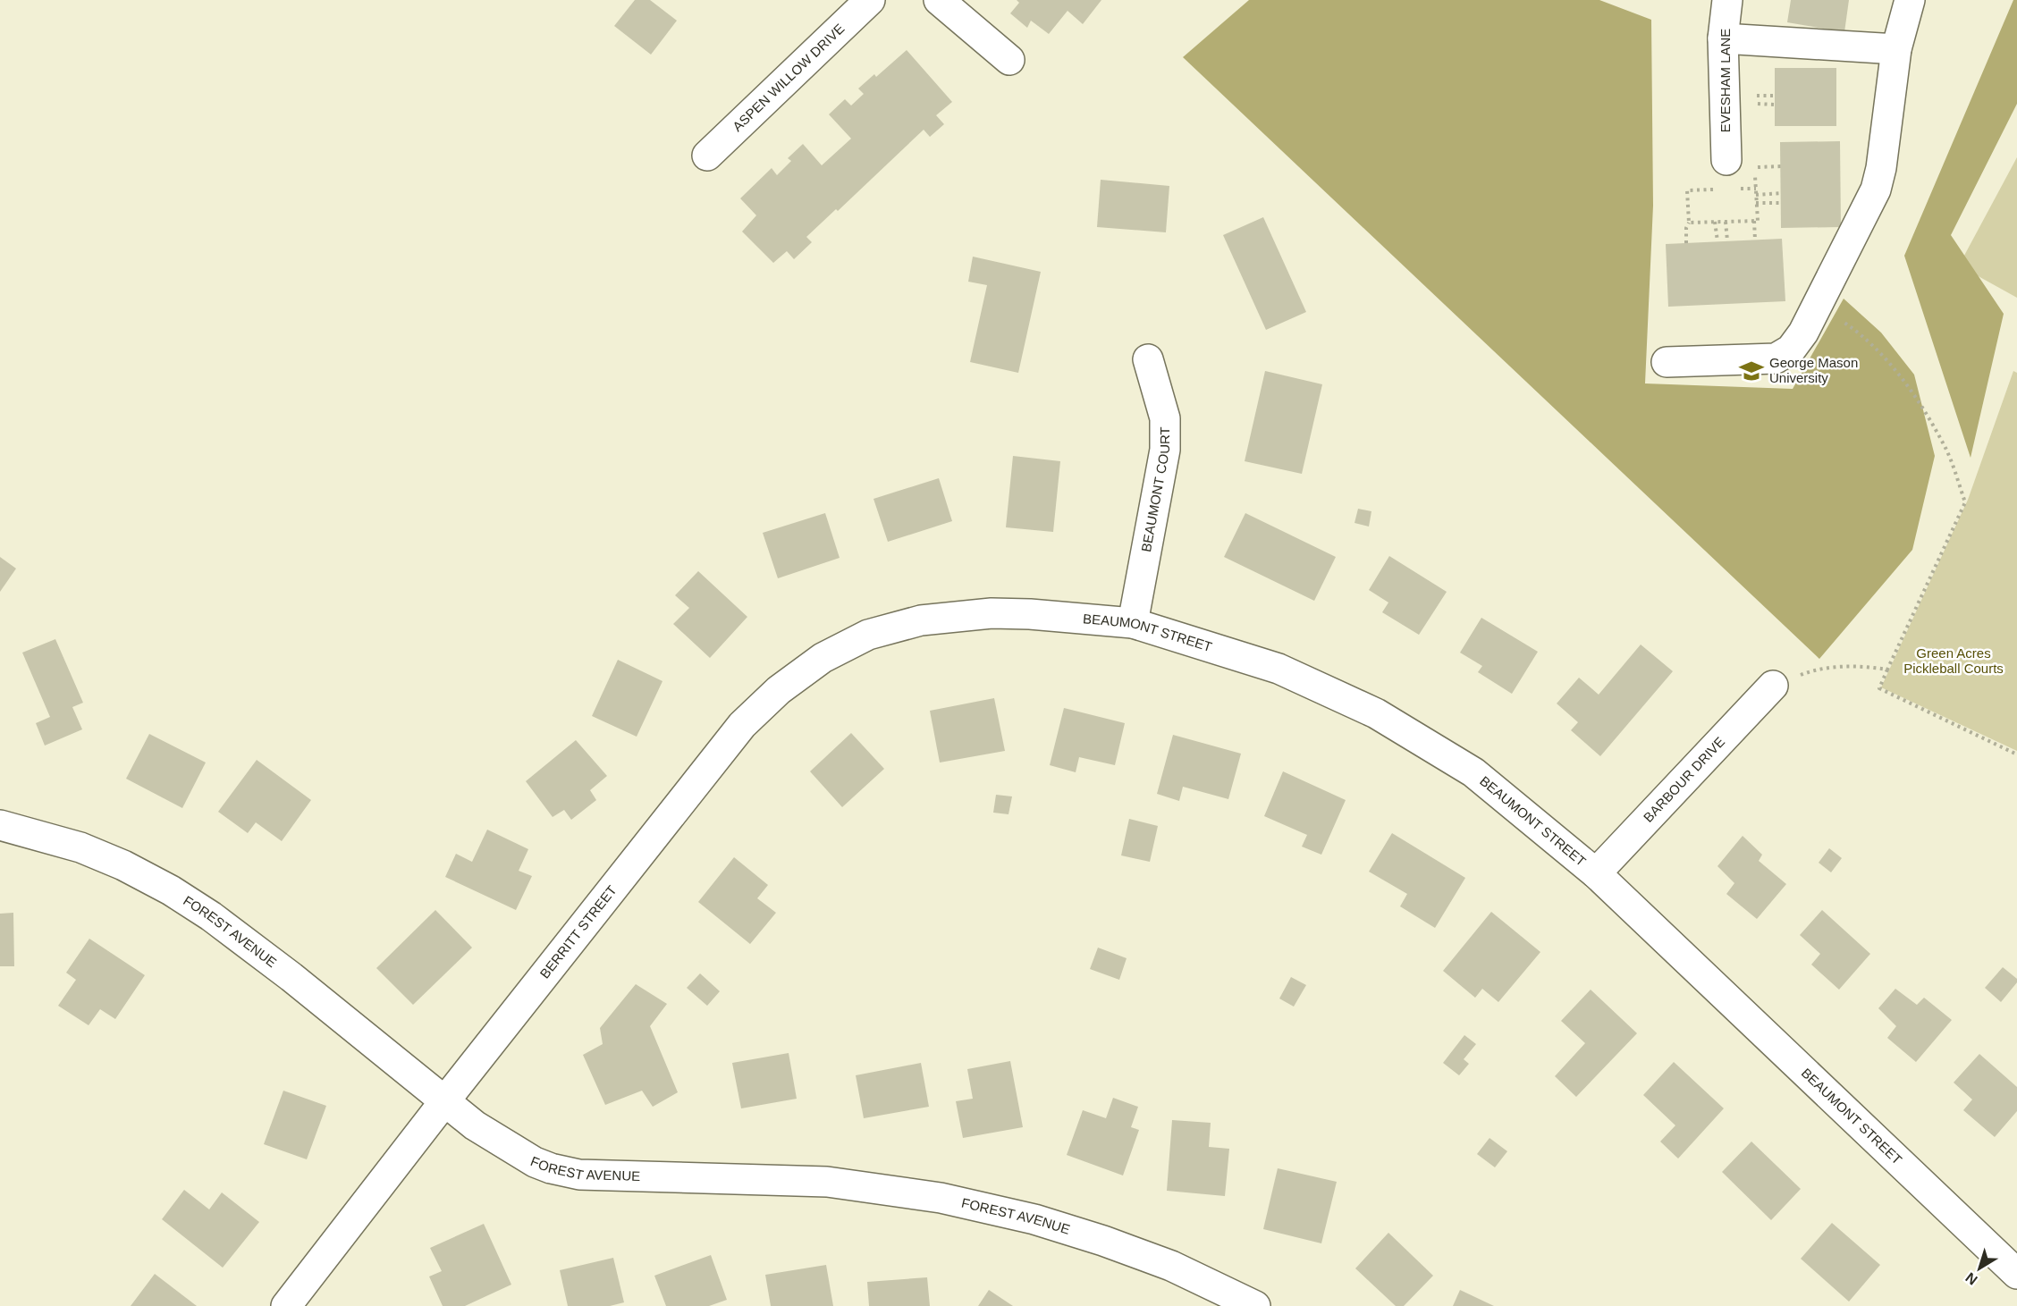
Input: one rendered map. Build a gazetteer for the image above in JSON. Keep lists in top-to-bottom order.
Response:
{
  "streets": {
    "street": [
      "ASPEN WILLOW DRIVE",
      "EVESHAM LANE",
      "BEAUMONT COURT",
      "BEAUMONT STREET",
      "BARBOUR DRIVE",
      "FOREST AVENUE",
      "BERRITT STREET"
    ]
  },
  "crossings": [
    ["BEAUMONT COURT", "BEAUMONT STREET"],
    ["BEAUMONT STREET", "BARBOUR DRIVE"],
    ["BEAUMONT STREET", "BERRITT STREET"],
    ["FOREST AVENUE", "BERRITT STREET"]
  ],
  "parks": ["Green Acres Pickleball Courts"],
  "places": {
    "school or university": ["George Mason University"]
  },
  "north": "bottom left"
}
